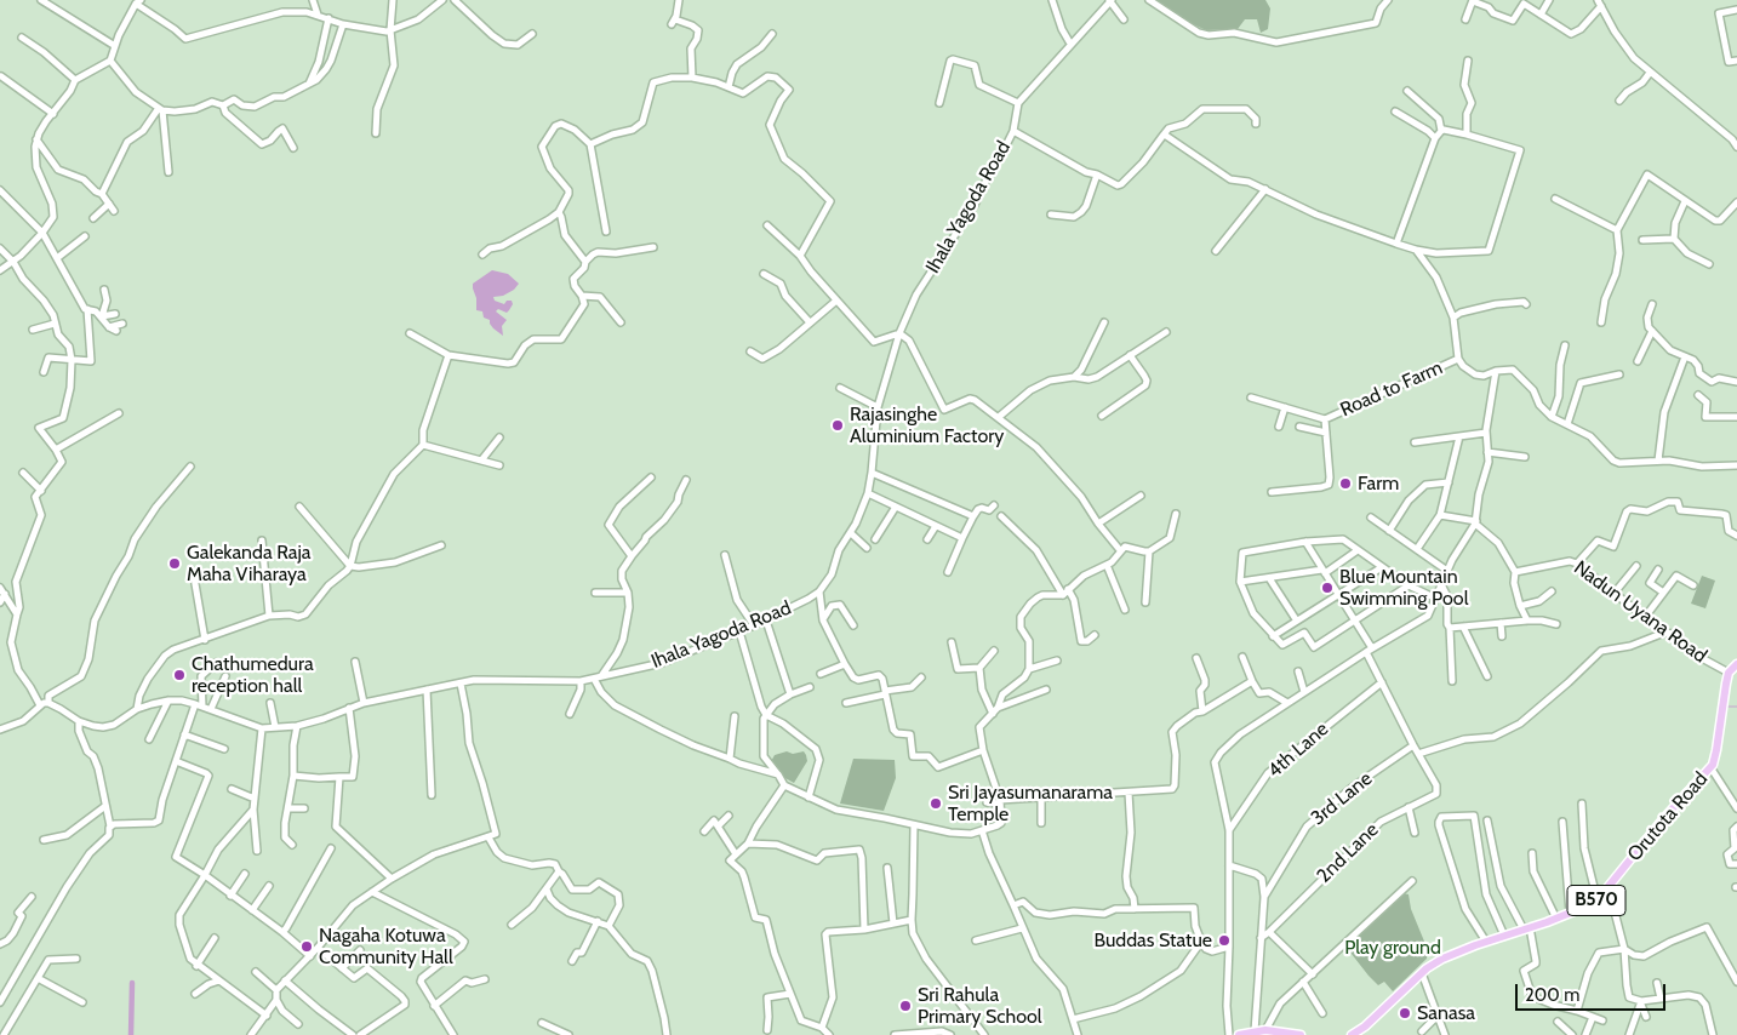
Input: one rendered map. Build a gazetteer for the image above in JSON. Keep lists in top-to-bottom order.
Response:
{
  "streets": {
    "main road": ["Orutota Road", "B570"],
    "street": [
      "Ihala Yagoda Road",
      "Road to Farm",
      "Nadun Uyana Road",
      "4th Lane",
      "3rd Lane",
      "2nd Lane"
    ]
  },
  "crossings": [
    ["Nadun Uyana Road", "Orutota Road"],
    ["4th Lane", "2nd Lane"],
    ["3rd Lane", "2nd Lane"]
  ],
  "parks": ["Play ground"],
  "places": [
    "Rajasinghe Aluminium Factory",
    "Farm",
    "Galekanda Raja Maha Viharaya",
    "Blue Mountain Swimming Pool",
    "Chathumedura reception hall",
    "Sri Jayasumanarama Temple",
    "Buddas Statue",
    "Nagaha Kotuwa Community Hall",
    "Sri Rahula Primary School",
    "Sanasa"
  ],
  "scale_bar": "200 m"
}
